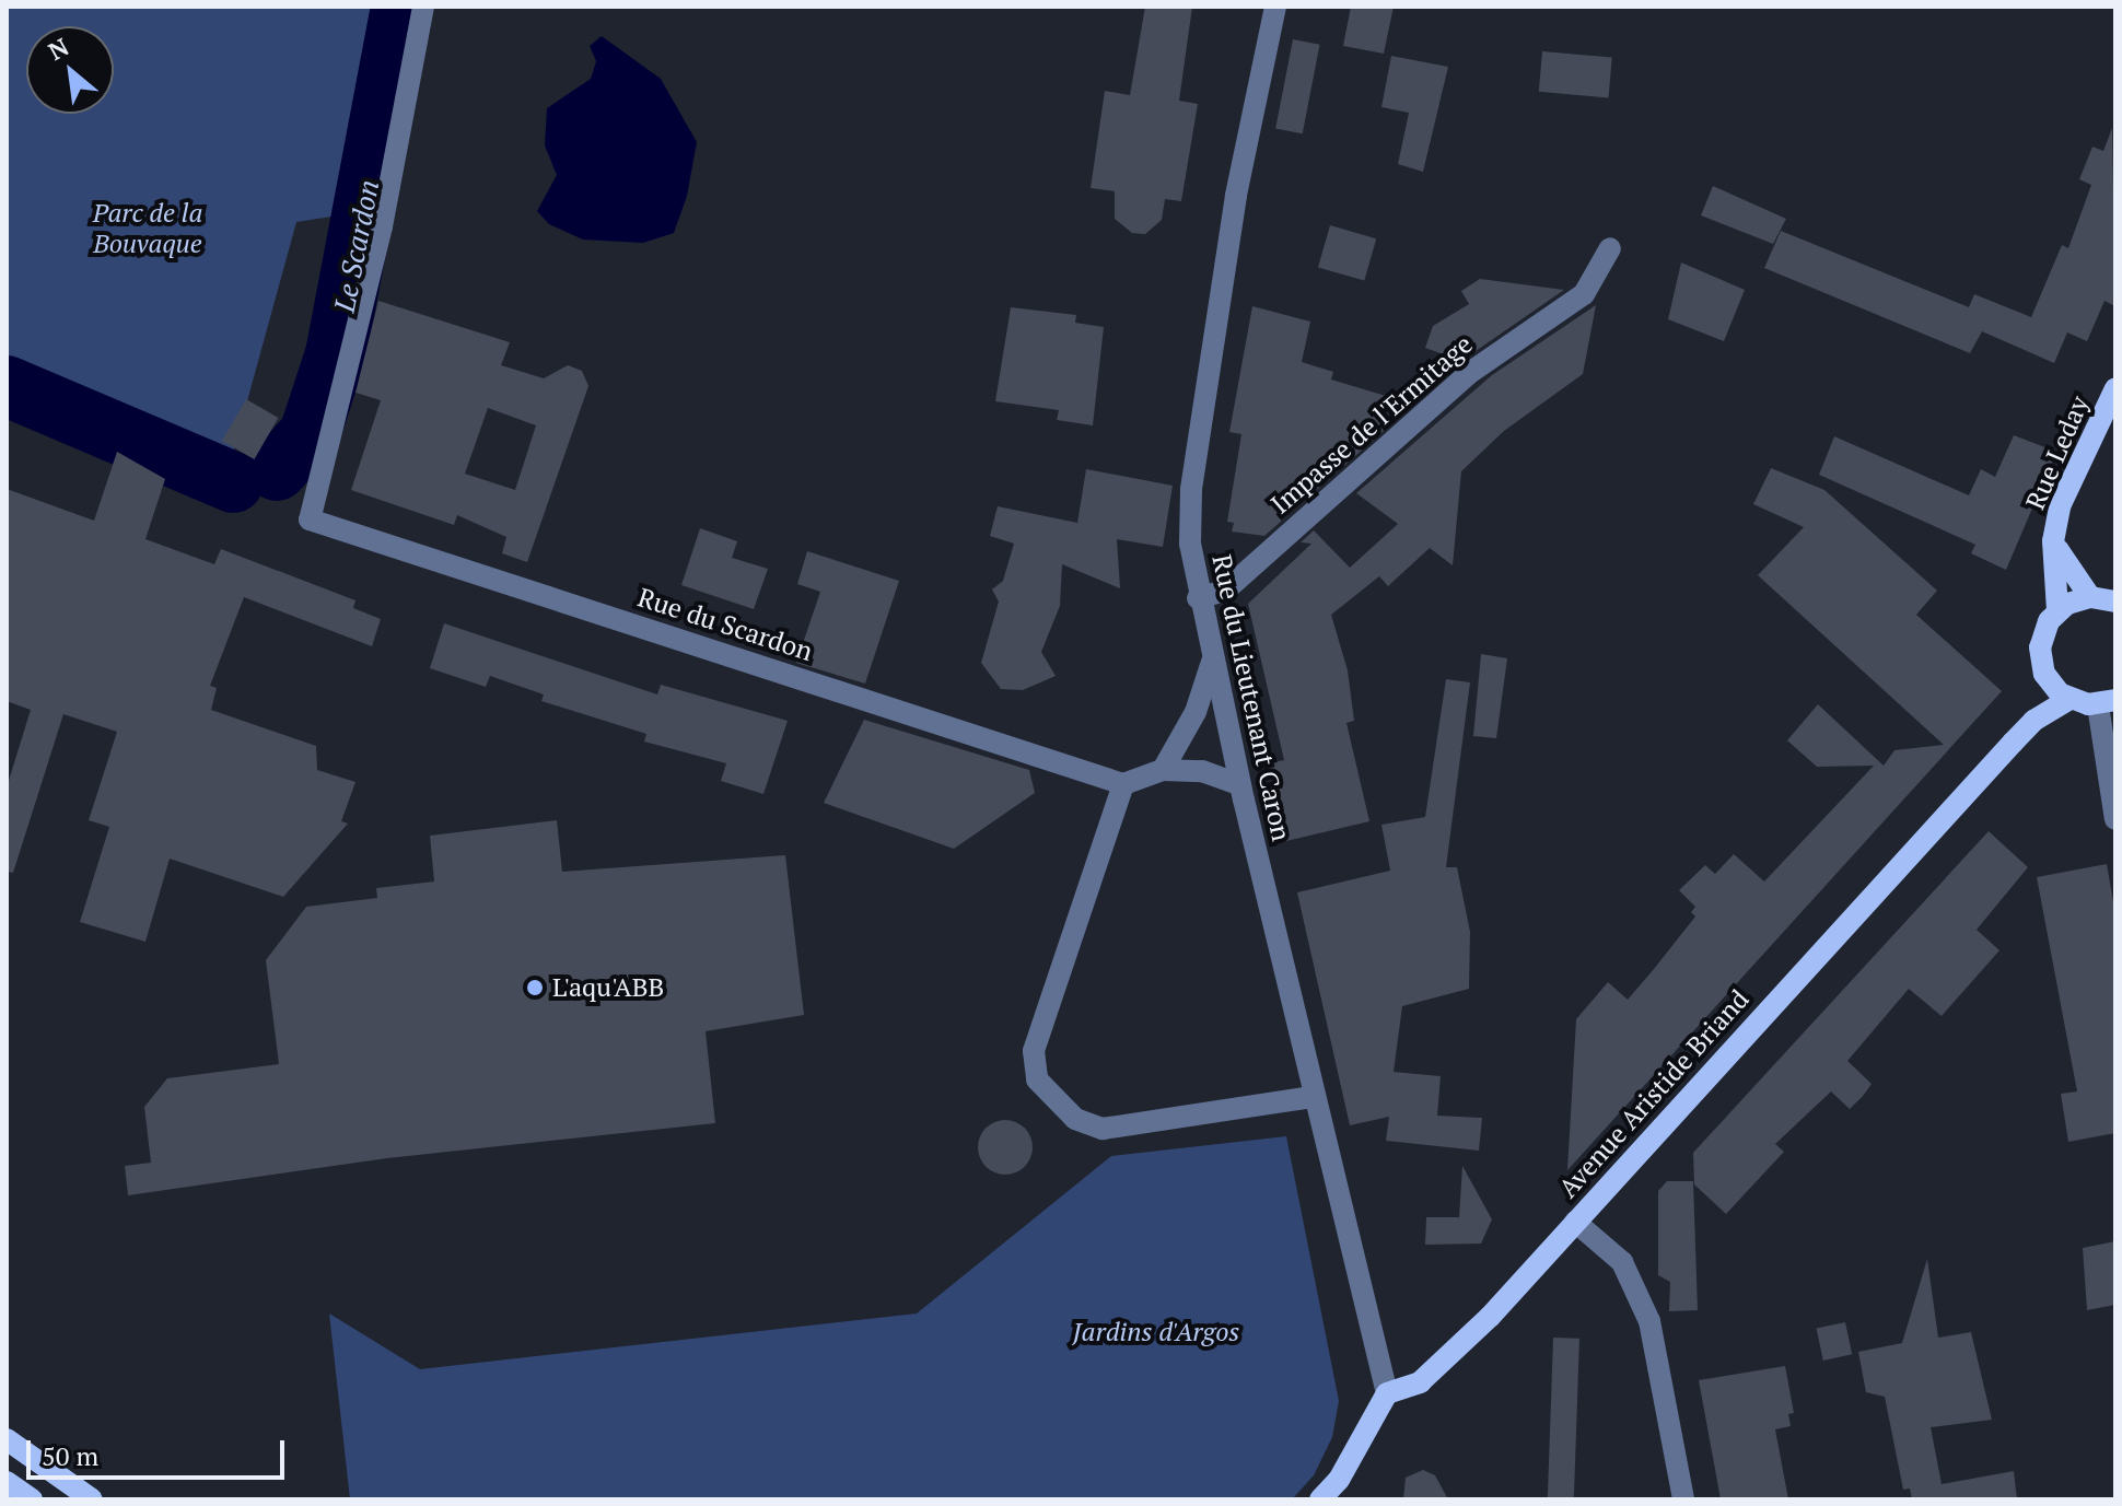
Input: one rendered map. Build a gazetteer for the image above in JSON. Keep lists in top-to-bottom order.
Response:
{
  "streets": {
    "main road": ["Rue Leday", "Avenue Aristide Briand"],
    "street": ["Impasse de l'Ermitage", "Rue du Scardon", "Rue du Lieutenant Caron"]
  },
  "crossings": [
    ["Impasse de l'Ermitage", "Rue du Lieutenant Caron"],
    ["Rue du Lieutenant Caron", "Avenue Aristide Briand"]
  ],
  "water": ["Le Scardon"],
  "parks": ["Parc de la Bouvaque", "Jardins d'Argos"],
  "places": ["L'aqu'ABB"],
  "scale_bar": "50 m",
  "north": "top left"
}
